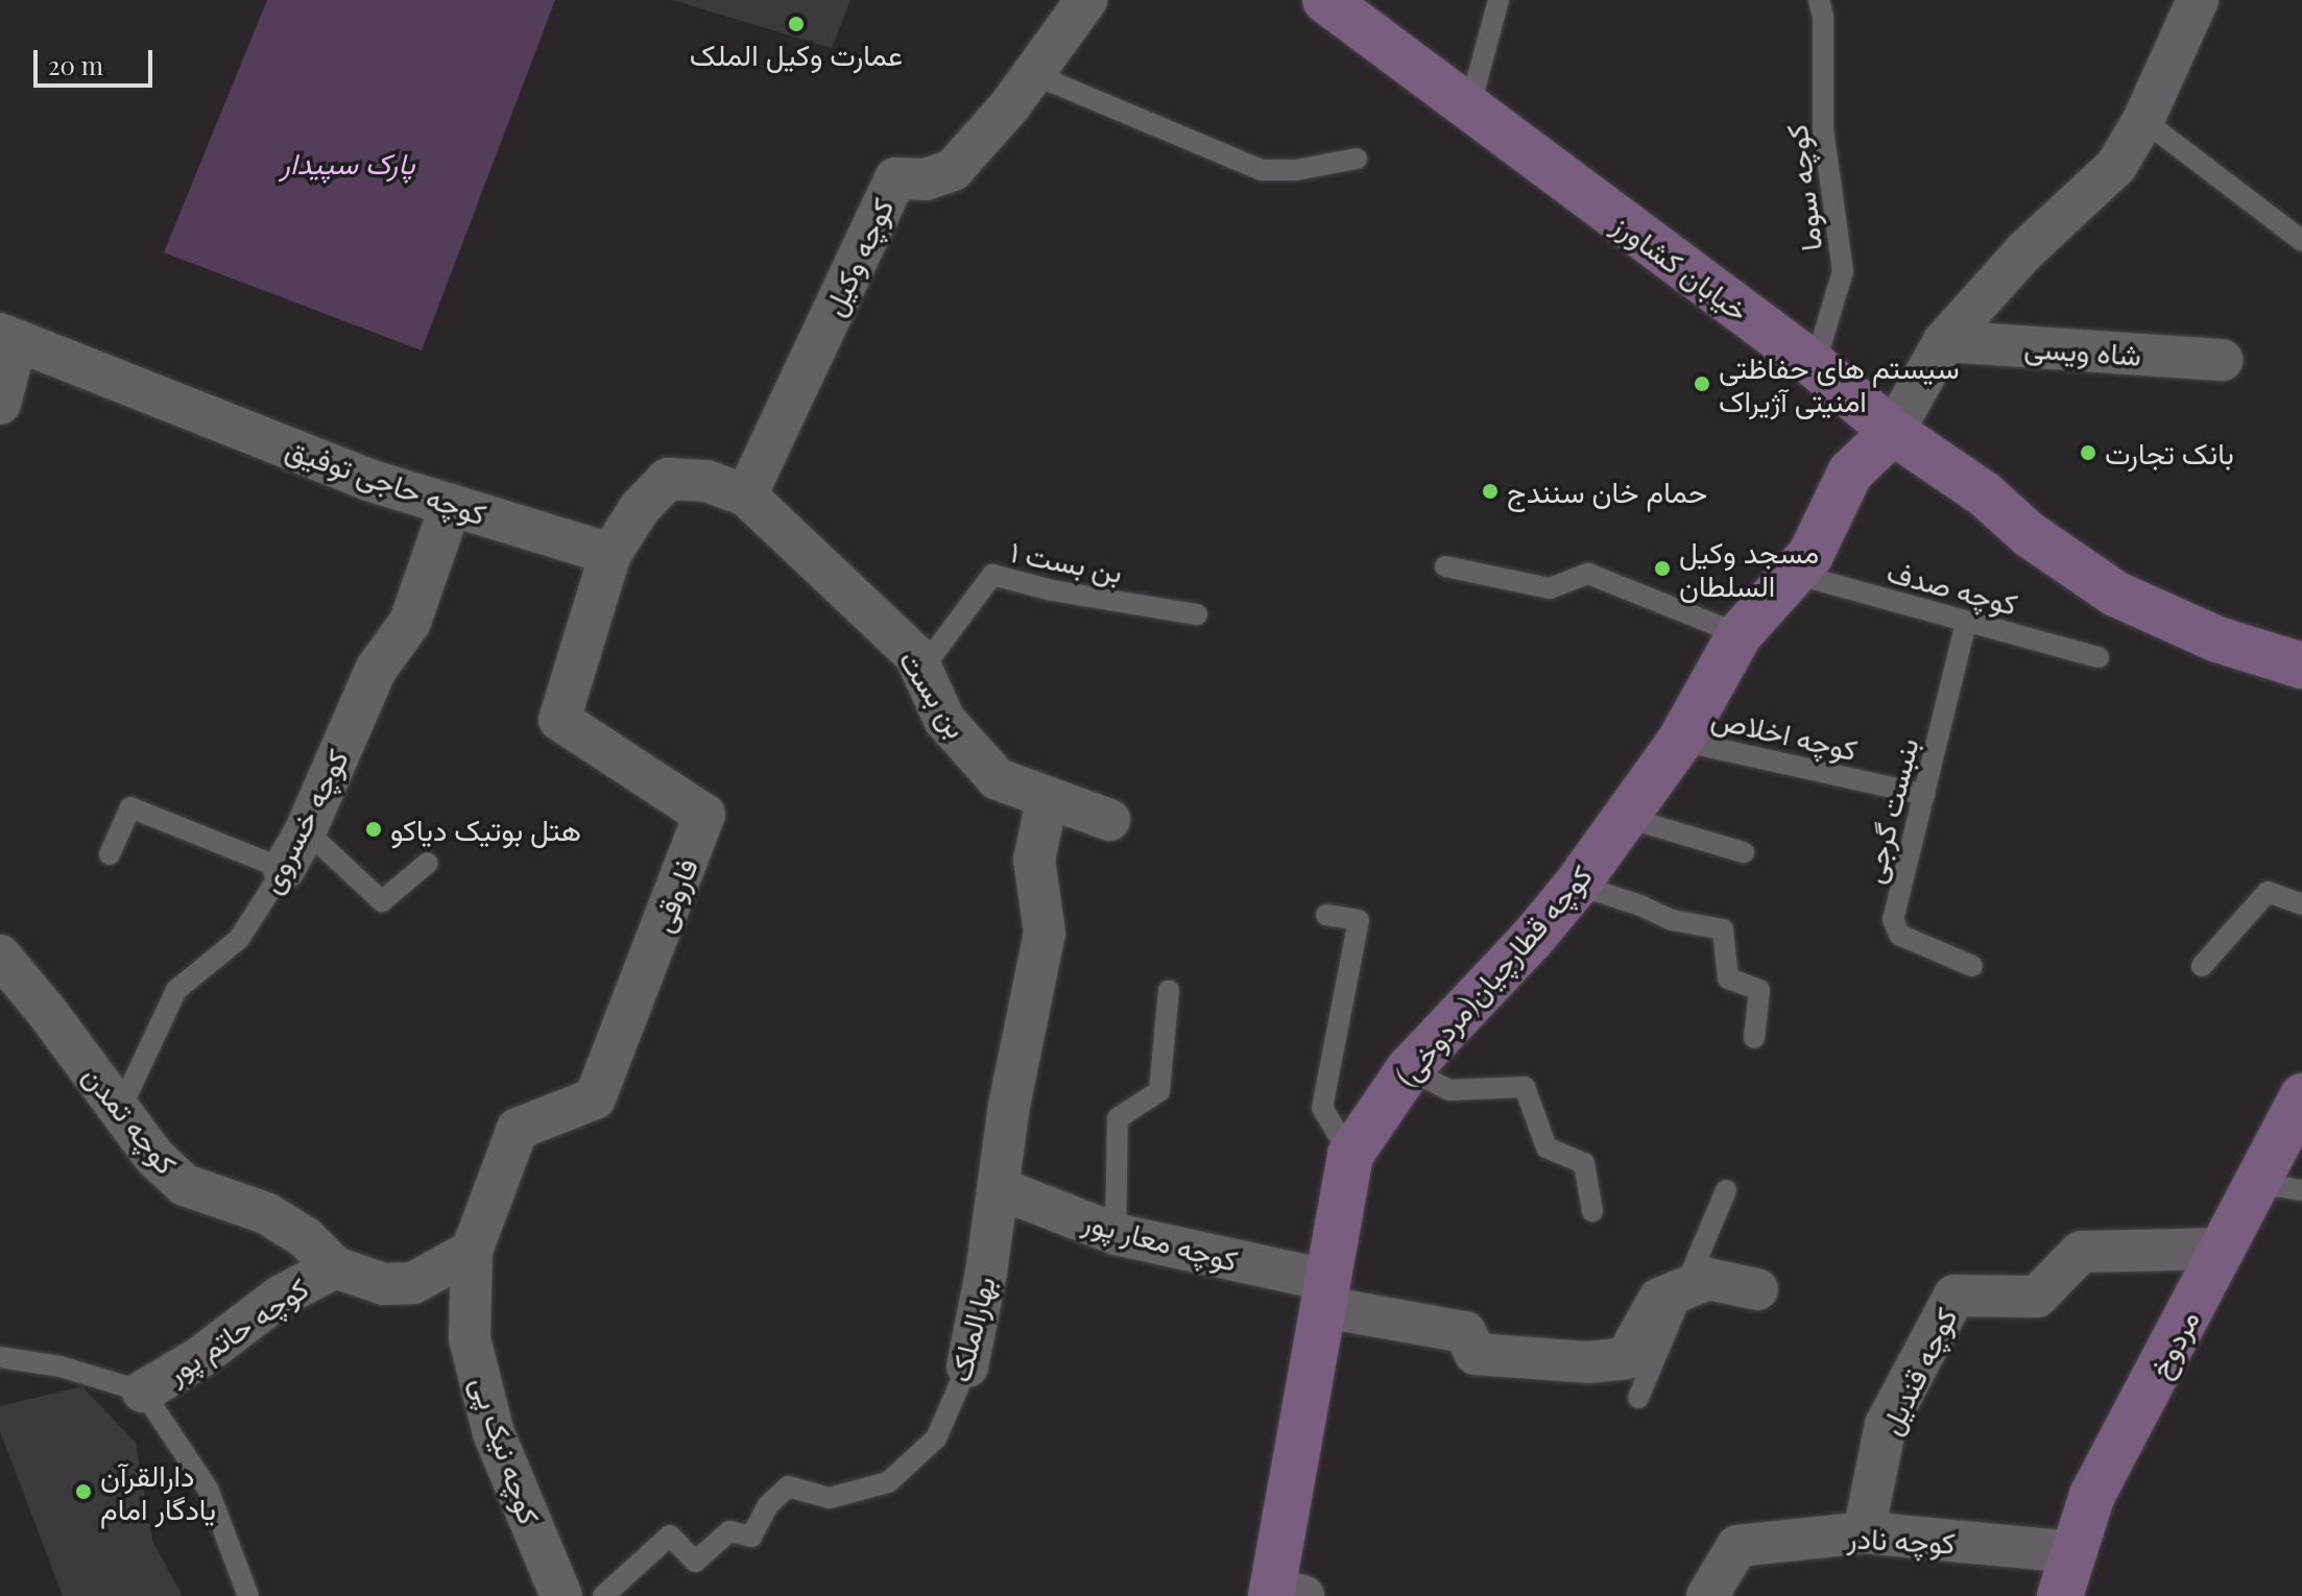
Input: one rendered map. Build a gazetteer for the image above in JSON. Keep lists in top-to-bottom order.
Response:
{
  "streets": {
    "street": [
      "کوچه وکیل",
      "خیابان کشاورز",
      "شاه ویسی",
      "کوچه حاجی توفیق",
      "بن بست",
      "کوچه خسروی",
      "فاروقی",
      "کوچه قطارچیان(مردوخی)",
      "کوچه تمدن",
      "کوچه معار پور",
      "بهارالملک",
      "کوچه حاتم پور",
      "مردوخ",
      "کوچه قندیل",
      "کوچه نیک پی",
      "کوچه نادر"
    ],
    "lane": [
      "کوچه سوما",
      "بن بست ۱",
      "کوچه صدف",
      "کوچه اخلاص",
      "بنبست گرجی"
    ]
  },
  "crossings": [
    ["کوچه سوما", "خیابان کشاورز"],
    ["کوچه وکیل", "بن بست"],
    ["خیابان کشاورز", "کوچه قطارچیان(مردوخی)"],
    ["کوچه حاجی توفیق", "کوچه خسروی"],
    ["کوچه حاجی توفیق", "فاروقی"],
    ["بن بست ۱", "بن بست"],
    ["کوچه صدف", "بنبست گرجی"],
    ["کوچه صدف", "کوچه قطارچیان(مردوخی)"],
    ["بن بست", "بهارالملک"],
    ["کوچه اخلاص", "بنبست گرجی"],
    ["کوچه اخلاص", "کوچه قطارچیان(مردوخی)"],
    ["کوچه خسروی", "کوچه تمدن"],
    ["فاروقی", "کوچه حاتم پور"],
    ["فاروقی", "کوچه نیک پی"],
    ["کوچه قطارچیان(مردوخی)", "کوچه معار پور"],
    ["کوچه تمدن", "کوچه حاتم پور"],
    ["کوچه معار پور", "بهارالملک"],
    ["کوچه حاتم پور", "کوچه نیک پی"],
    ["مردوخ", "کوچه قندیل"],
    ["مردوخ", "کوچه نادر"],
    ["کوچه قندیل", "کوچه نادر"]
  ],
  "parks": ["پارک سپیدار"],
  "places": [
    "عمارت وکیل الملک",
    "سیستم های حفاظتی امنیتی آژیراک",
    "بانک تجارت",
    "حمام خان سنندج",
    "مسجد وکیل السلطان",
    "هتل بوتیک دیاکو",
    "دارالقرآن یادگار امام"
  ],
  "scale_bar": "20 m"
}
